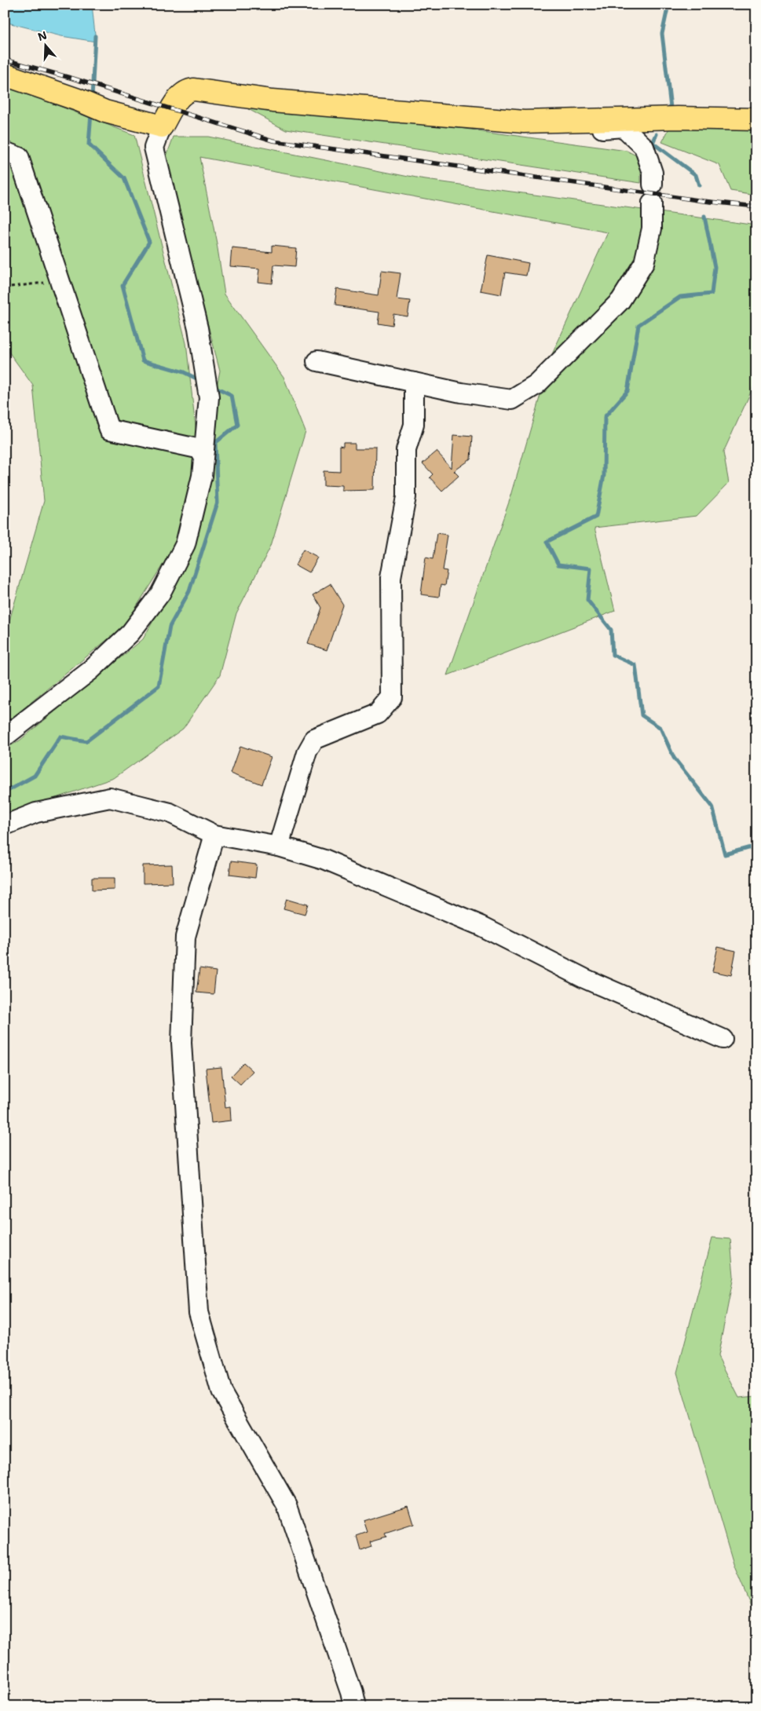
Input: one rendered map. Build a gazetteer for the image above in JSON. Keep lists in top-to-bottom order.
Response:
{
  "north": "top"
}
